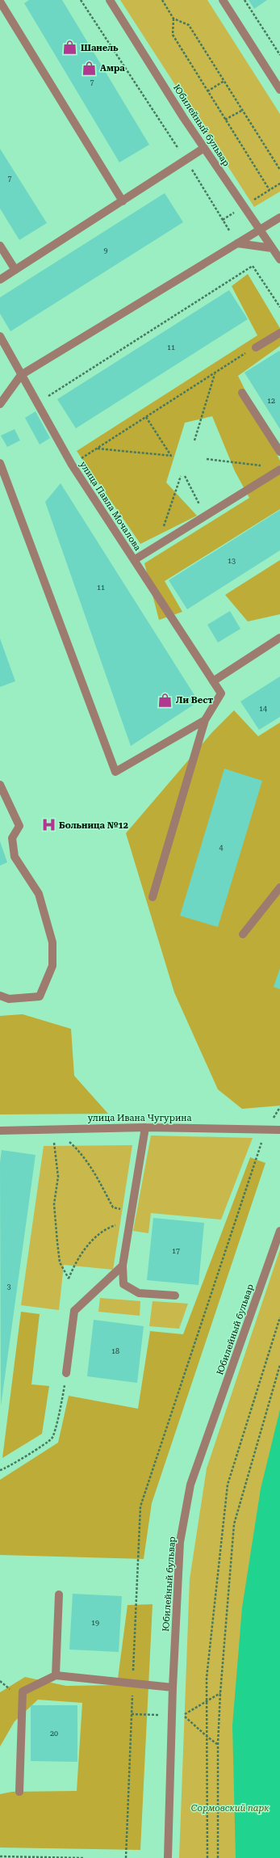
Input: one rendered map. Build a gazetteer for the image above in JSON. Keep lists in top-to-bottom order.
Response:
{
  "streets": {
    "street": ["Юбилейный бульвар", "улица Павла Мочалова", "улица Ивана Чугурина"]
  },
  "parks": ["Сормовский парк"],
  "places": {
    "shop": ["Шанель", "Амра", "Ли Вест"],
    "hospital": ["Больница №12"]
  },
  "house_numbers": [
    "7",
    "7",
    "9",
    "11",
    "12",
    "13",
    "11",
    "14",
    "4",
    "17",
    "3",
    "18",
    "19",
    "20"
  ]
}
